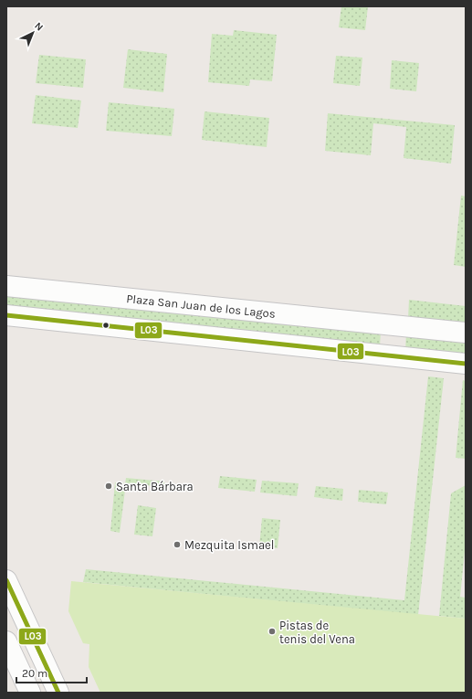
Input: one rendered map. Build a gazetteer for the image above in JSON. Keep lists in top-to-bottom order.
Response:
{
  "streets": {
    "street": ["Plaza San Juan de los Lagos"]
  },
  "places": ["Santa Bárbara", "Mezquita Ismael", "Pistas de tenis del Vena"],
  "lines": ["transit line L03"],
  "scale_bar": "20 m",
  "north": "top right"
}
